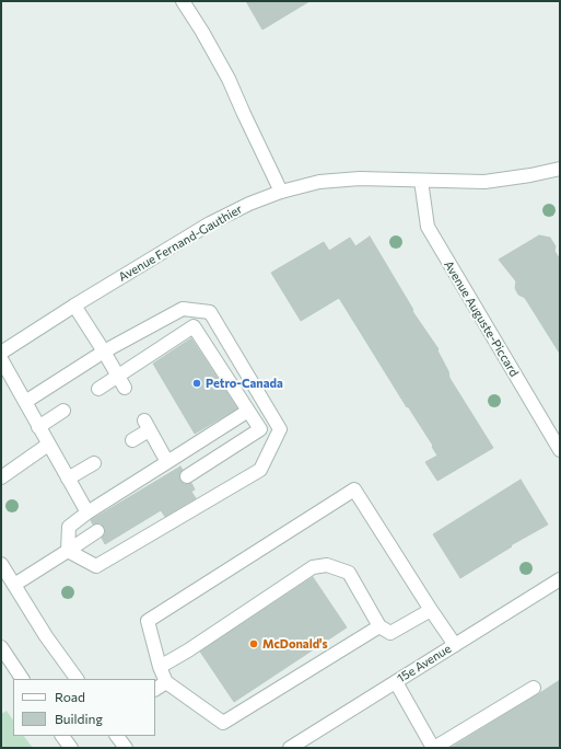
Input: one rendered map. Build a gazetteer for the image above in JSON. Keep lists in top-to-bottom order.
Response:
{
  "streets": {
    "street": ["Avenue Fernand-Gauthier", "Avenue Auguste-Piccard", "15e Avenue"]
  },
  "crossings": [
    ["Avenue Fernand-Gauthier", "Avenue Auguste-Piccard"]
  ],
  "places": ["Petro-Canada", "McDonald's"],
  "legend": ["Road", "Building"]
}
